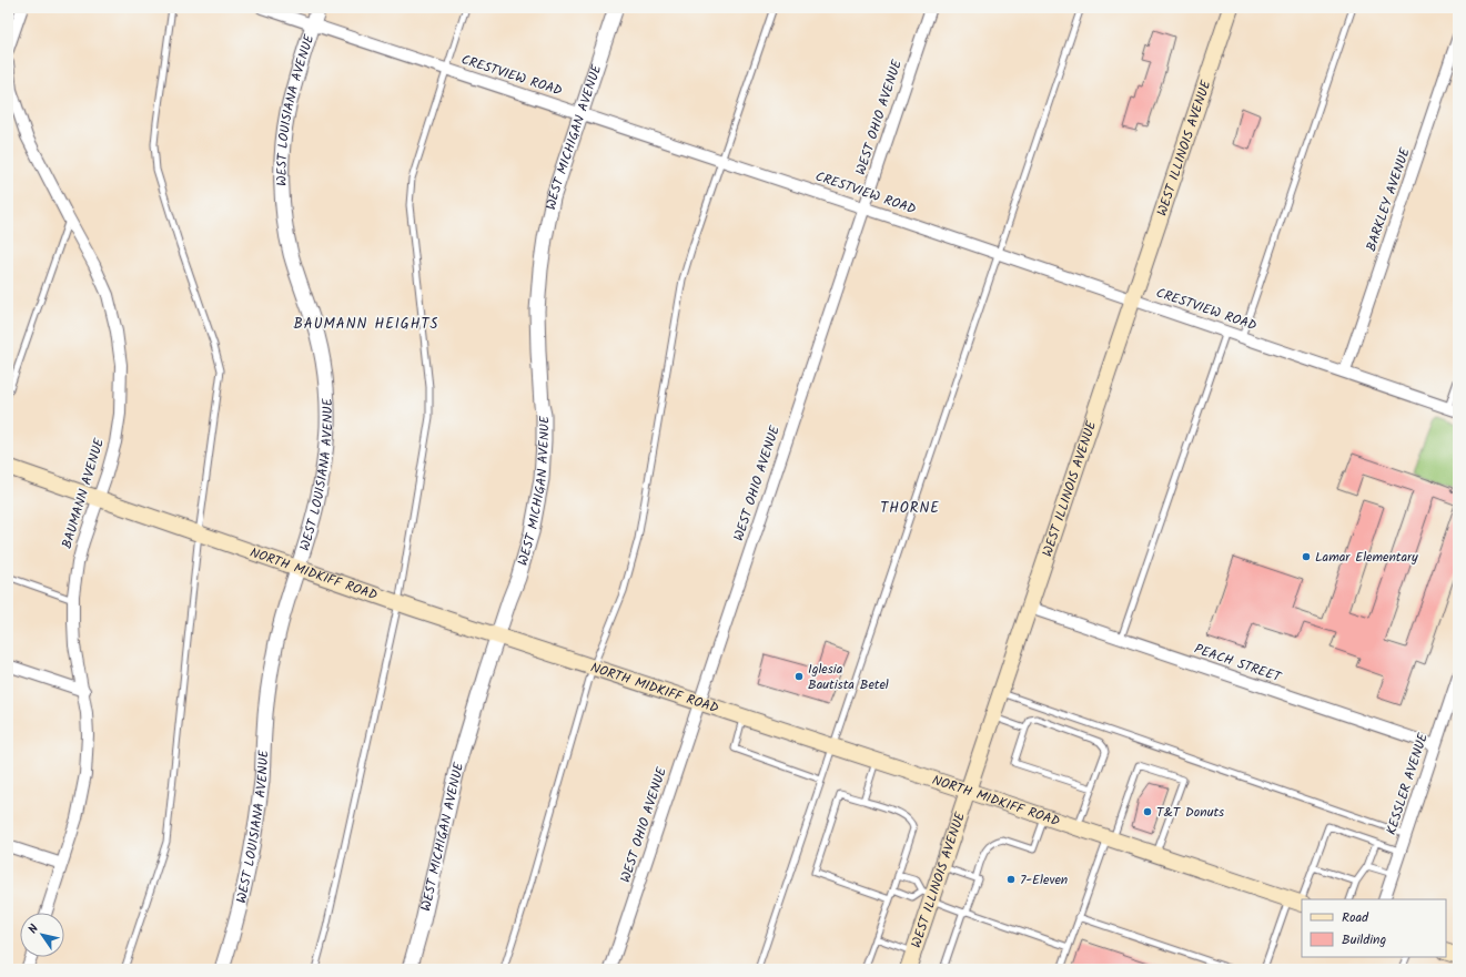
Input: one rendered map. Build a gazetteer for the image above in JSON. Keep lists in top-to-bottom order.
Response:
{
  "streets": {
    "main road": ["WEST ILLINOIS AVENUE", "NORTH MIDKIFF ROAD"],
    "street": [
      "CRESTVIEW ROAD",
      "WEST LOUISIANA AVENUE",
      "WEST OHIO AVENUE",
      "WEST MICHIGAN AVENUE",
      "BARKLEY AVENUE",
      "BAUMANN AVENUE",
      "PEACH STREET",
      "KESSLER AVENUE"
    ]
  },
  "crossings": [
    ["CRESTVIEW ROAD", "WEST LOUISIANA AVENUE"],
    ["CRESTVIEW ROAD", "WEST OHIO AVENUE"],
    ["CRESTVIEW ROAD", "WEST MICHIGAN AVENUE"],
    ["CRESTVIEW ROAD", "WEST ILLINOIS AVENUE"],
    ["CRESTVIEW ROAD", "BARKLEY AVENUE"],
    ["WEST LOUISIANA AVENUE", "NORTH MIDKIFF ROAD"],
    ["WEST OHIO AVENUE", "NORTH MIDKIFF ROAD"],
    ["WEST MICHIGAN AVENUE", "NORTH MIDKIFF ROAD"],
    ["WEST ILLINOIS AVENUE", "NORTH MIDKIFF ROAD"],
    ["WEST ILLINOIS AVENUE", "PEACH STREET"],
    ["BAUMANN AVENUE", "NORTH MIDKIFF ROAD"],
    ["PEACH STREET", "KESSLER AVENUE"]
  ],
  "districts": ["BAUMANN HEIGHTS", "THORNE"],
  "places": [
    "Lamar Elementary",
    "Iglesia Bautista Betel",
    "T&T Donuts",
    "7-Eleven"
  ],
  "legend": ["Road", "Building"],
  "north": "top left"
}
